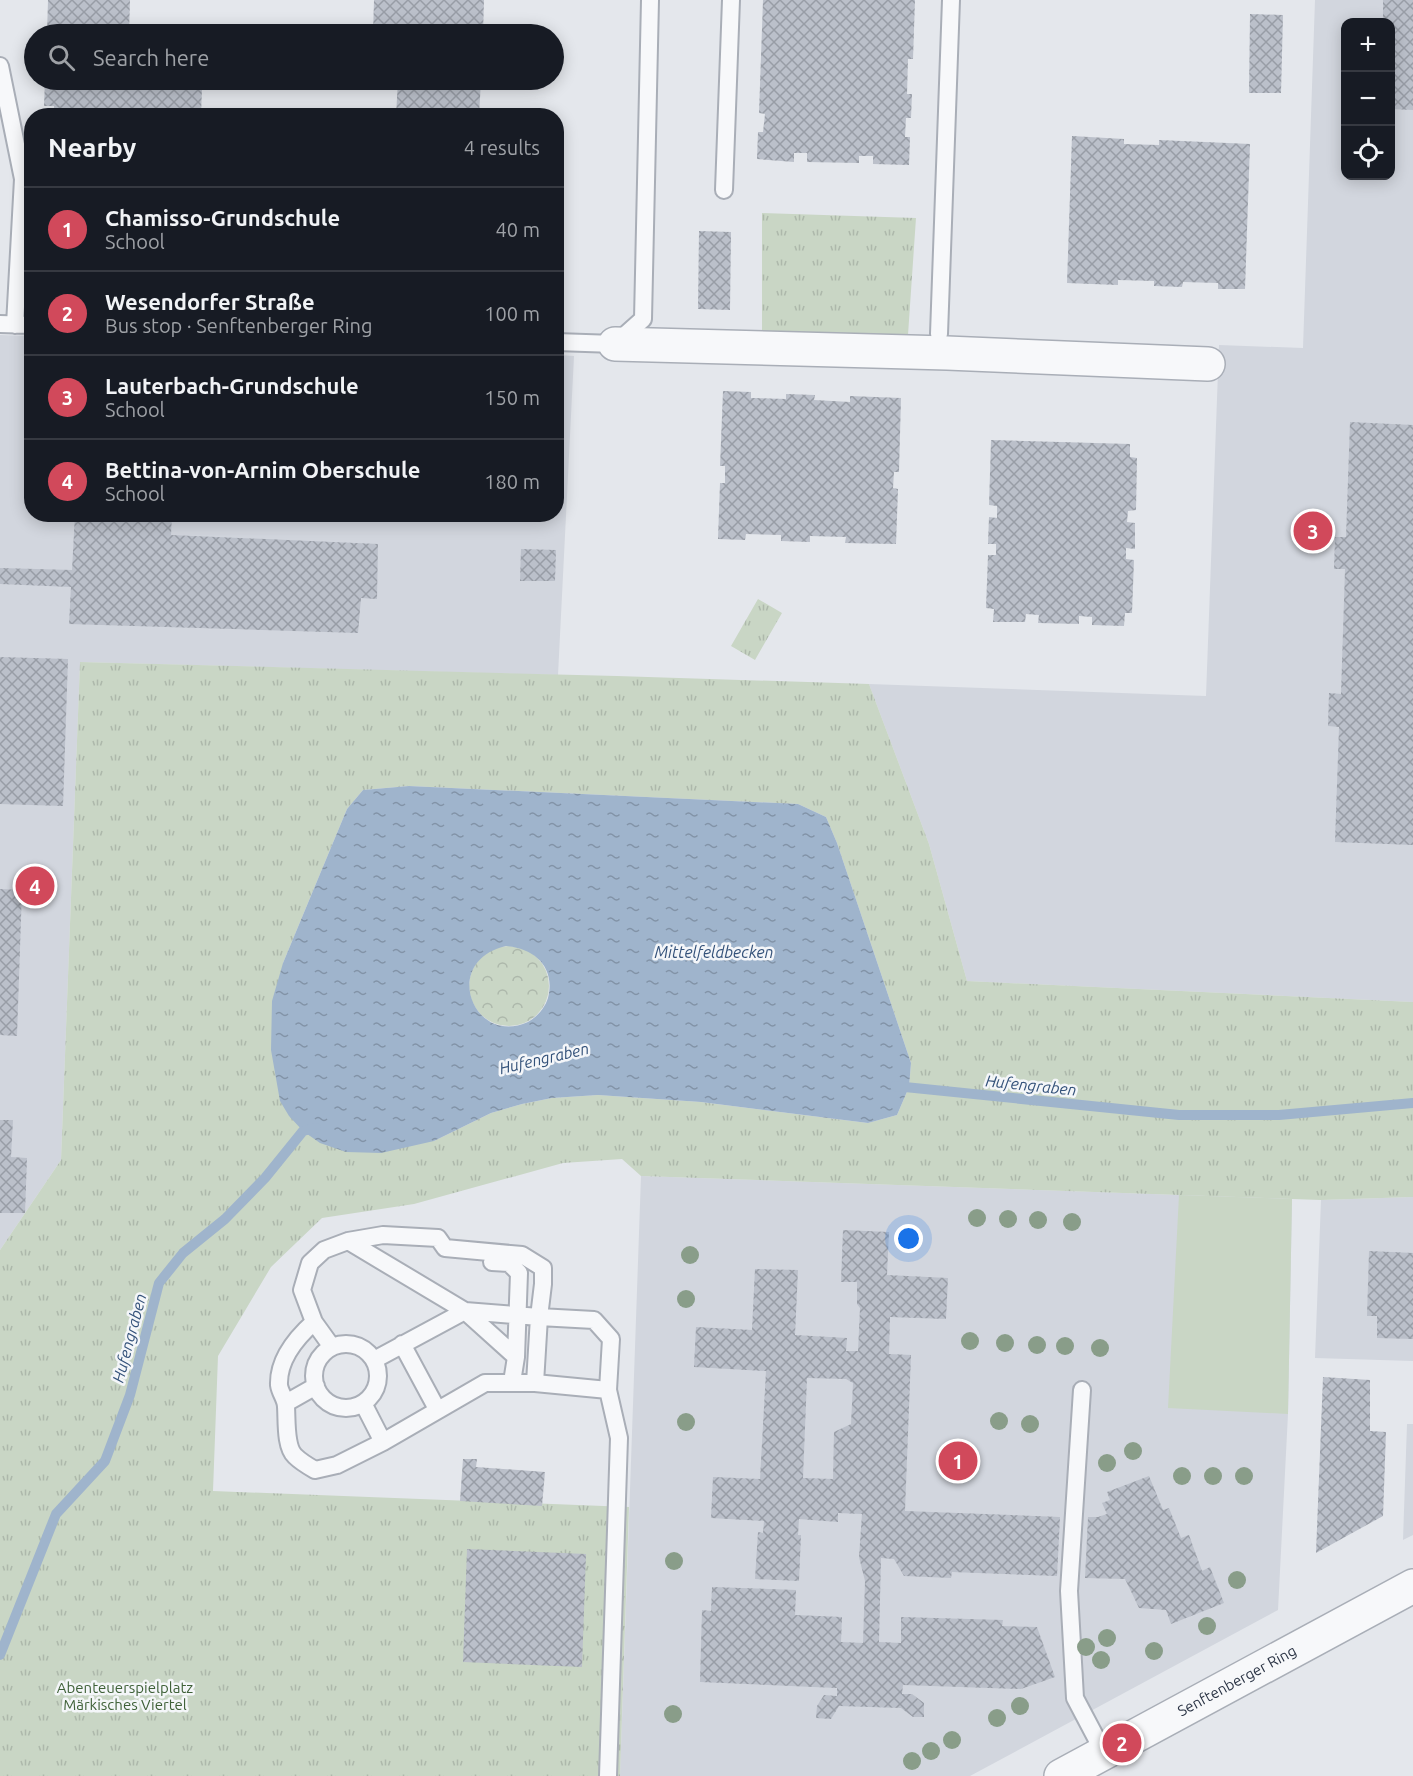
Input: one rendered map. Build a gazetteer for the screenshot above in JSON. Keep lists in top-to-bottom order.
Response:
{
  "streets": {
    "street": ["Senftenberger Ring"]
  },
  "water": ["Mittelfeldbecken", "Hufengraben"],
  "parks": ["Abenteuerspielplatz Märkisches Viertel"],
  "page": {
    "map_buttons": ["+", "−"],
    "search": "Search here",
    "heading": ["Nearby", "4 results"],
    "list": [
      {
        "mark": "1",
        "name": "Chamisso-Grundschule",
        "note": "School",
        "value": "40 m"
      },
      {
        "mark": "2",
        "name": "Wesendorfer Straße",
        "note": "Bus stop · Senftenberger Ring",
        "value": "100 m"
      },
      {
        "mark": "3",
        "name": "Lauterbach-Grundschule",
        "note": "School",
        "value": "150 m"
      },
      {
        "mark": "4",
        "name": "Bettina-von-Arnim Oberschule",
        "note": "School",
        "value": "180 m"
      }
    ],
    "pins": [
      "3",
      "4",
      "1",
      "2"
    ]
  }
}
